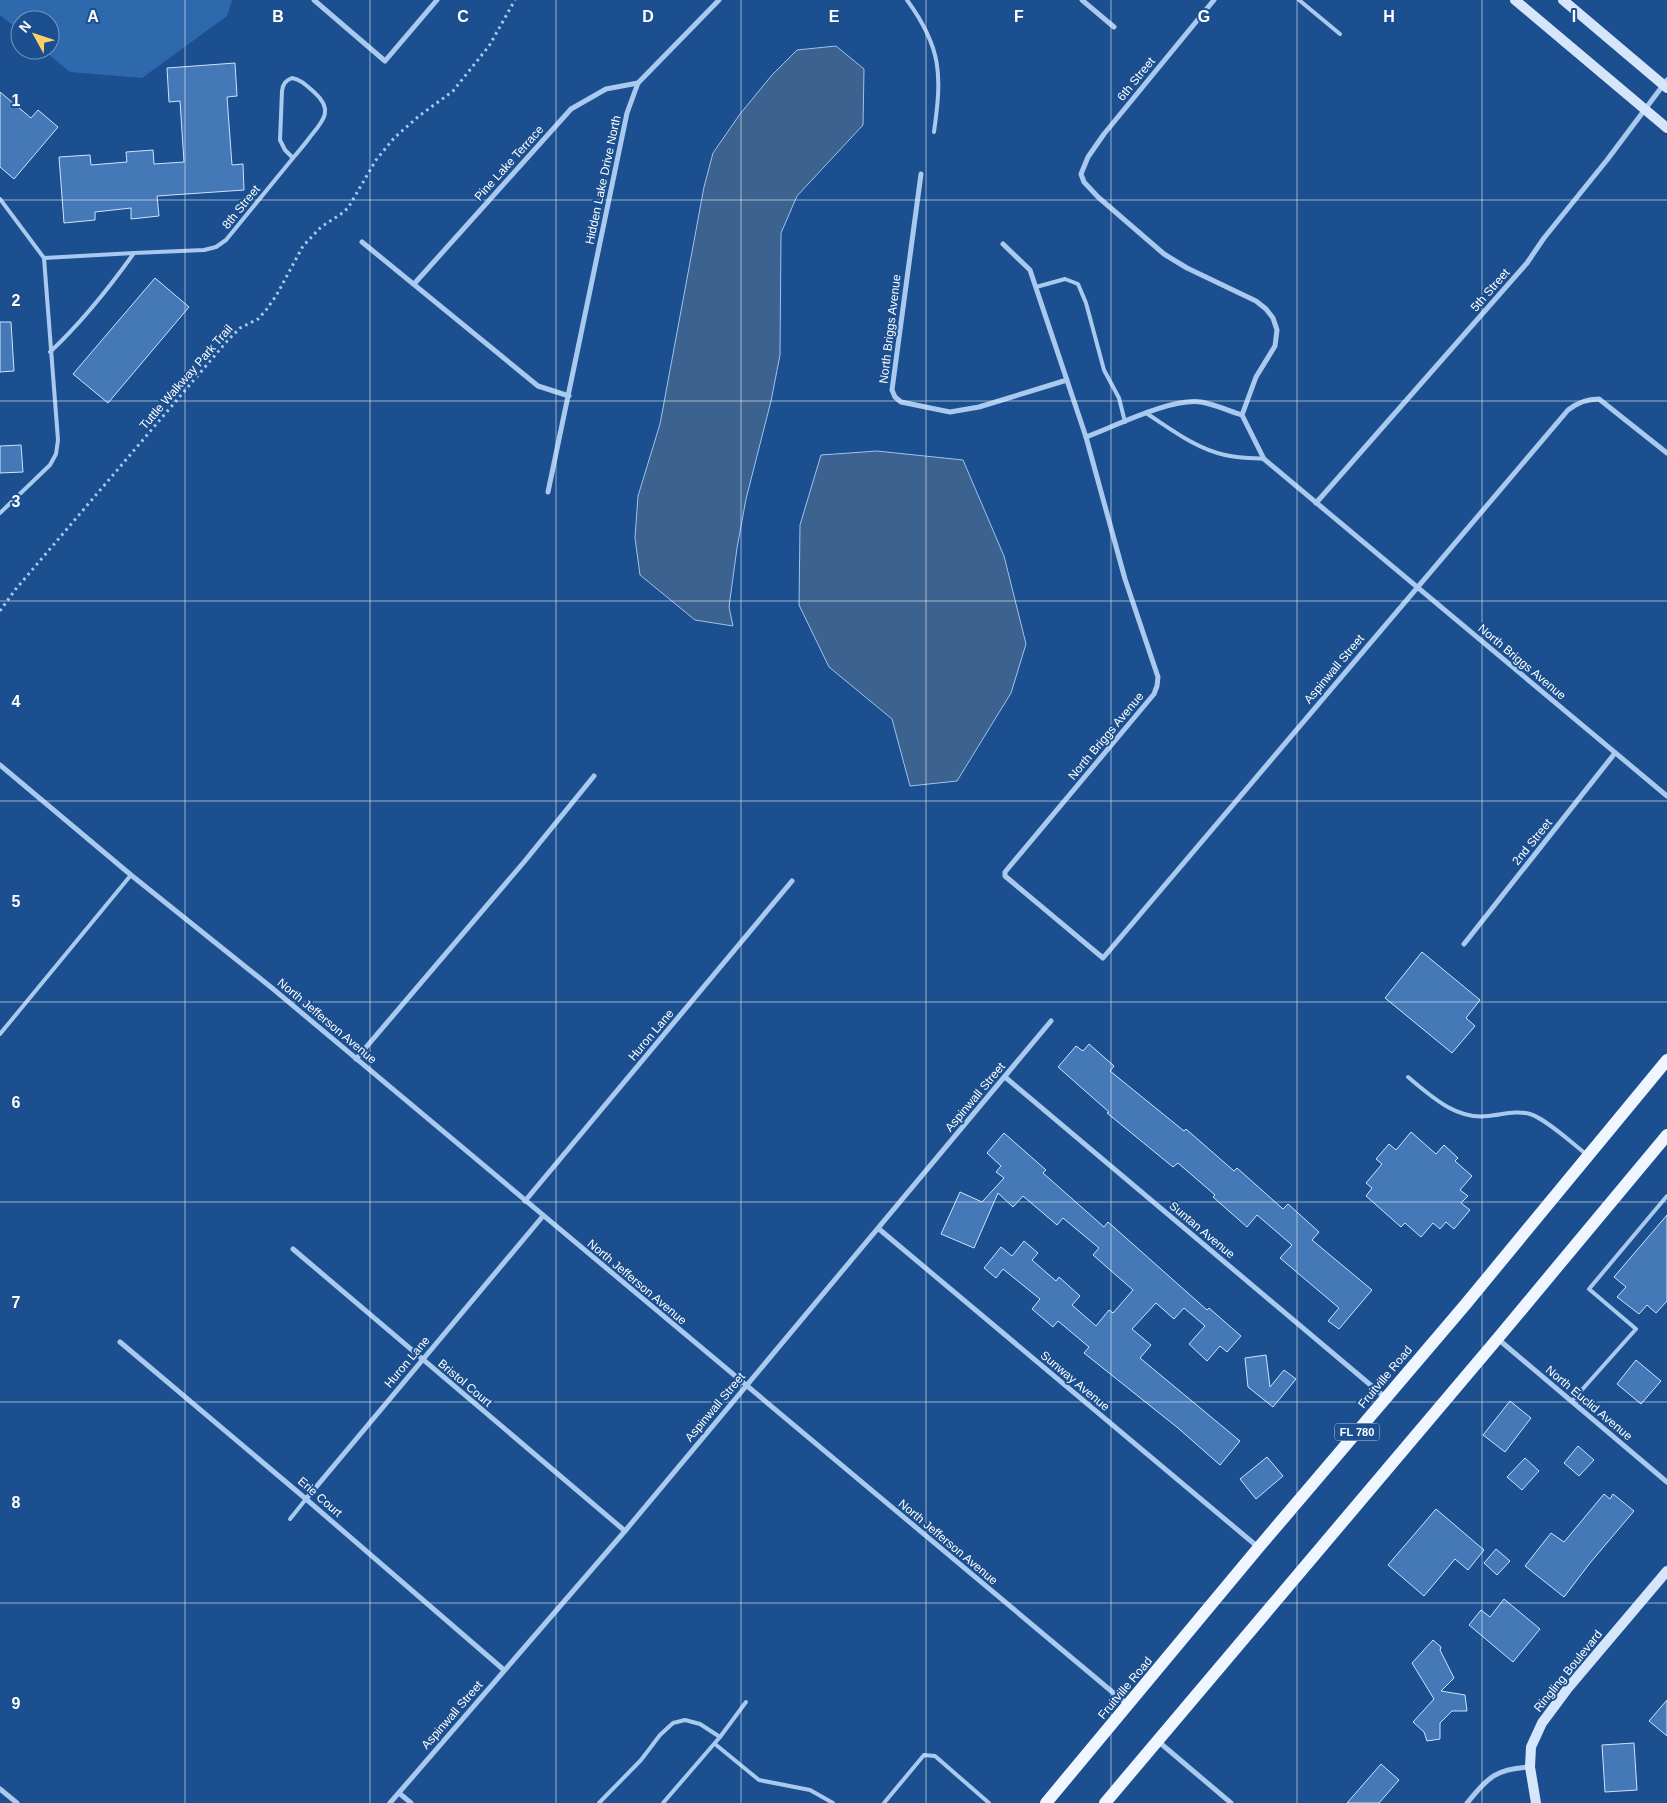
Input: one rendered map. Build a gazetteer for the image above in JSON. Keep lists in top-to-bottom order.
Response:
{
  "streets": {
    "main road": ["Fruitville Road", "FL 780", "Ringling Boulevard"],
    "street": [
      "6th Street",
      "Pine Lake Terrace",
      "Hidden Lake Drive North",
      "5th Street",
      "North Briggs Avenue",
      "Aspinwall Street",
      "2nd Street",
      "North Jefferson Avenue",
      "Huron Lane",
      "Suntan Avenue",
      "Sunway Avenue",
      "Bristol Court",
      "North Euclid Avenue",
      "Erie Court"
    ],
    "lane": ["8th Street"],
    "path": ["Tuttle Walkway Park Trail"]
  },
  "crossings": [
    ["6th Street", "North Briggs Avenue"],
    ["Pine Lake Terrace", "Hidden Lake Drive North"],
    ["5th Street", "North Briggs Avenue"],
    ["North Briggs Avenue", "Aspinwall Street"],
    ["North Briggs Avenue", "2nd Street"],
    ["Aspinwall Street", "North Jefferson Avenue"],
    ["Aspinwall Street", "Suntan Avenue"],
    ["Aspinwall Street", "Sunway Avenue"],
    ["Aspinwall Street", "Bristol Court"],
    ["Aspinwall Street", "Erie Court"],
    ["North Jefferson Avenue", "Huron Lane"],
    ["North Jefferson Avenue", "Fruitville Road"],
    ["Huron Lane", "Bristol Court"],
    ["Huron Lane", "Erie Court"],
    ["Suntan Avenue", "Fruitville Road"],
    ["Fruitville Road", "Sunway Avenue"]
  ],
  "north": "top left",
  "grid": {
    "columns": [
      "A",
      "B",
      "C",
      "D",
      "E",
      "F",
      "G",
      "H",
      "I"
    ],
    "rows": [
      "1",
      "2",
      "3",
      "4",
      "5",
      "6",
      "7",
      "8",
      "9"
    ]
  }
}
